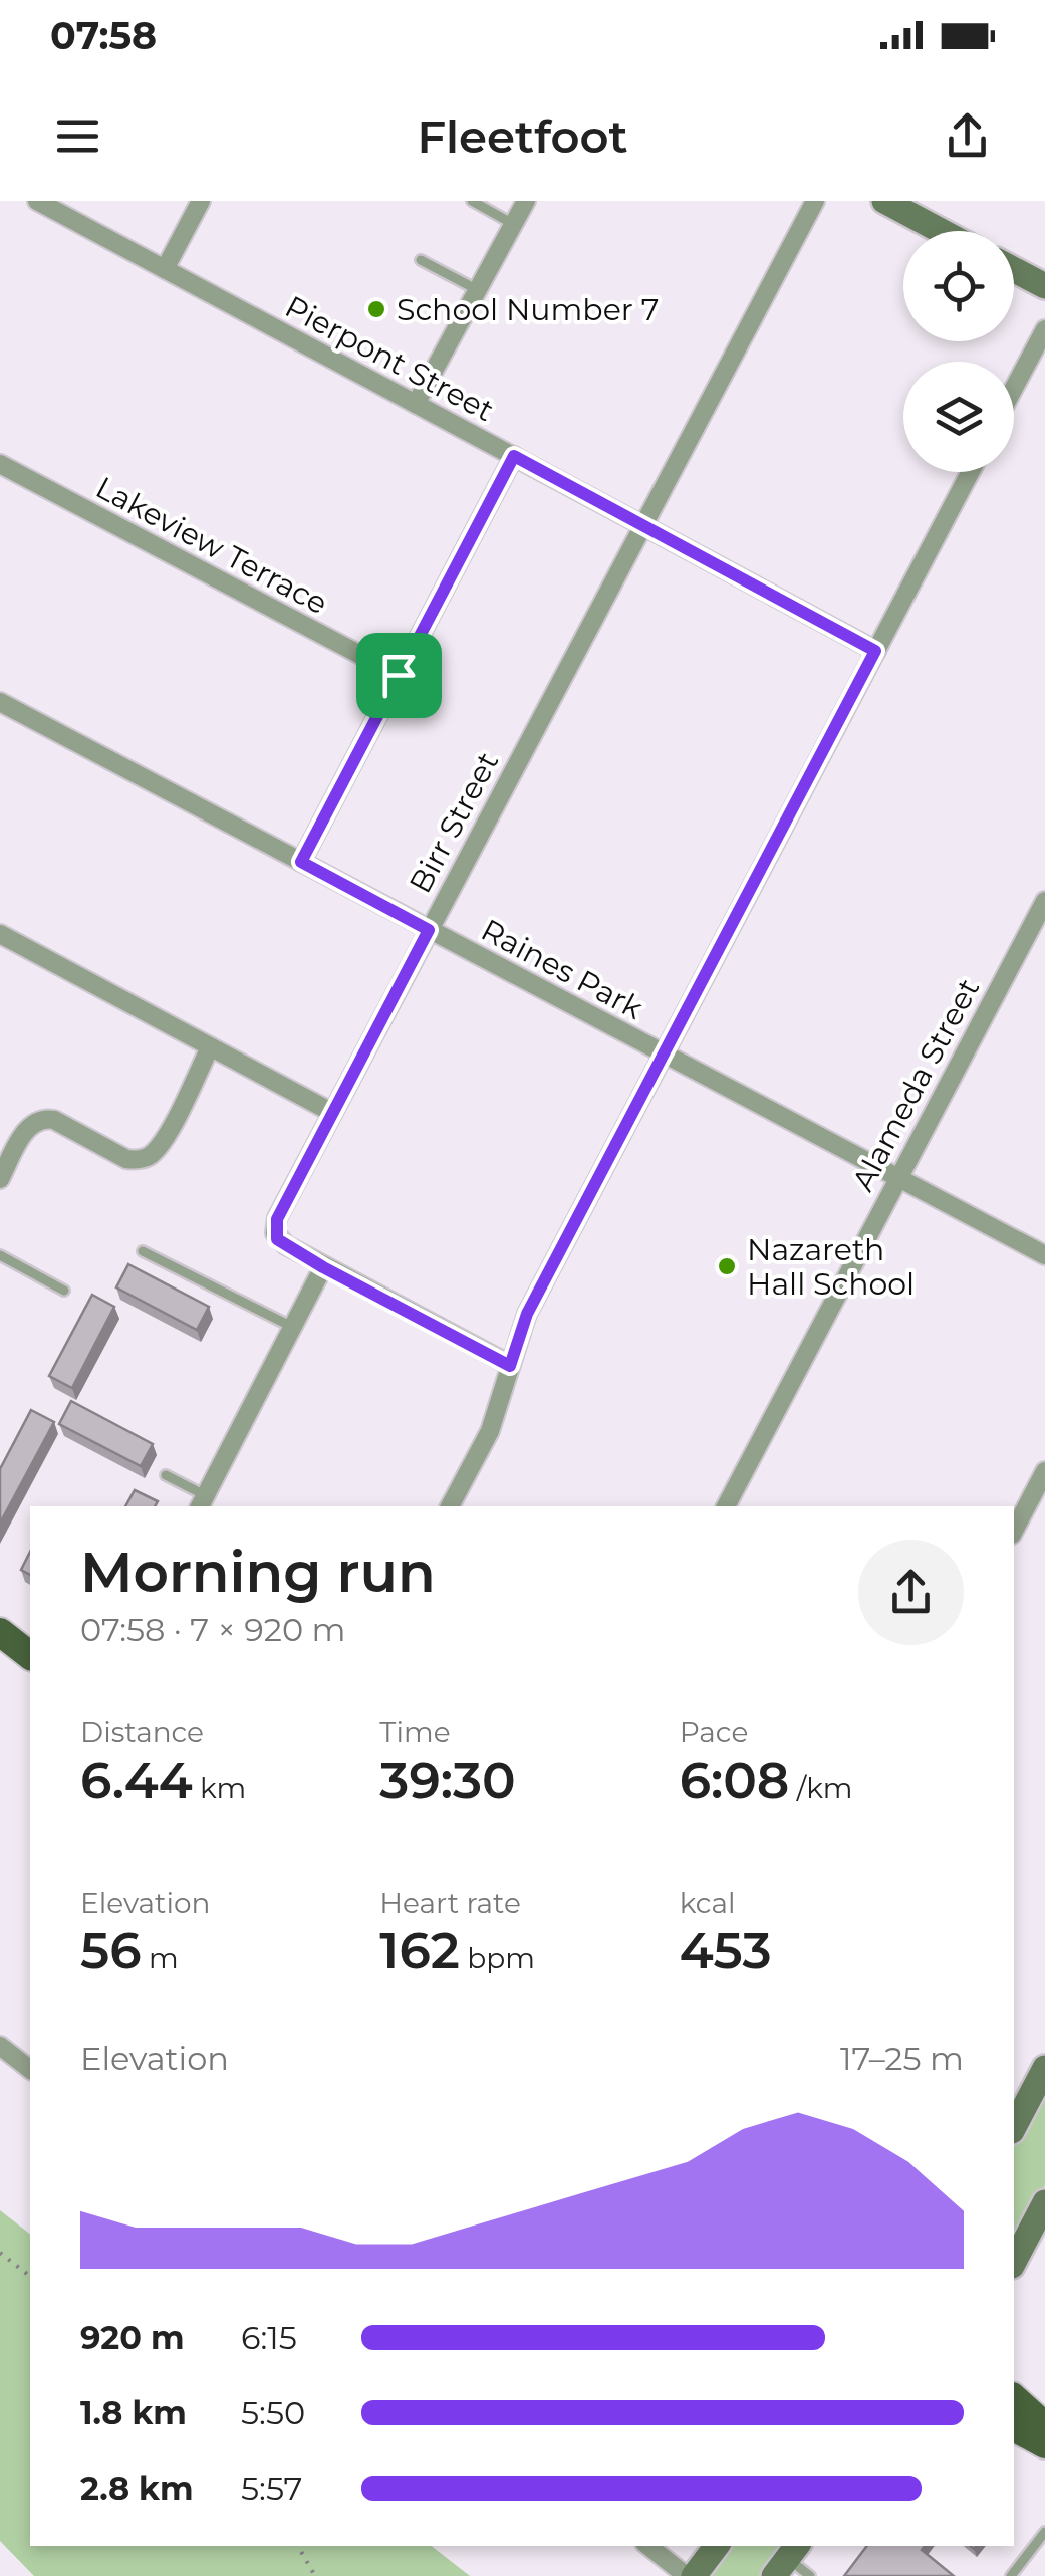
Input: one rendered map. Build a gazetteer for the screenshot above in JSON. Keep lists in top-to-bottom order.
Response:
{
  "streets": {
    "street": [
      "Pierpont Street",
      "Lakeview Terrace",
      "Birr Street",
      "Raines Park",
      "Alameda Street"
    ]
  },
  "crossings": [
    ["Pierpont Street", "Birr Street"],
    ["Birr Street", "Raines Park"],
    ["Raines Park", "Alameda Street"]
  ],
  "places": ["School Number 7", "Nazareth Hall School"],
  "page": {
    "status": "07:58",
    "header": "Fleetfoot",
    "heading": ["Morning run", "07:58 · 7 × 920 m"],
    "stats": [
      ["Distance", "6.44 km"],
      ["Time", "39:30"],
      ["Pace", "6:08 /km"],
      ["Elevation", "56 m"],
      ["Heart rate", "162 bpm"],
      ["kcal", "453"]
    ],
    "chart": ["Elevation", "17–25 m"],
    "list": [
      {
        "name": "920 m",
        "note": "6:15"
      },
      {
        "name": "1.8 km",
        "note": "5:50"
      },
      {
        "name": "2.8 km",
        "note": "5:57"
      }
    ]
  }
}
